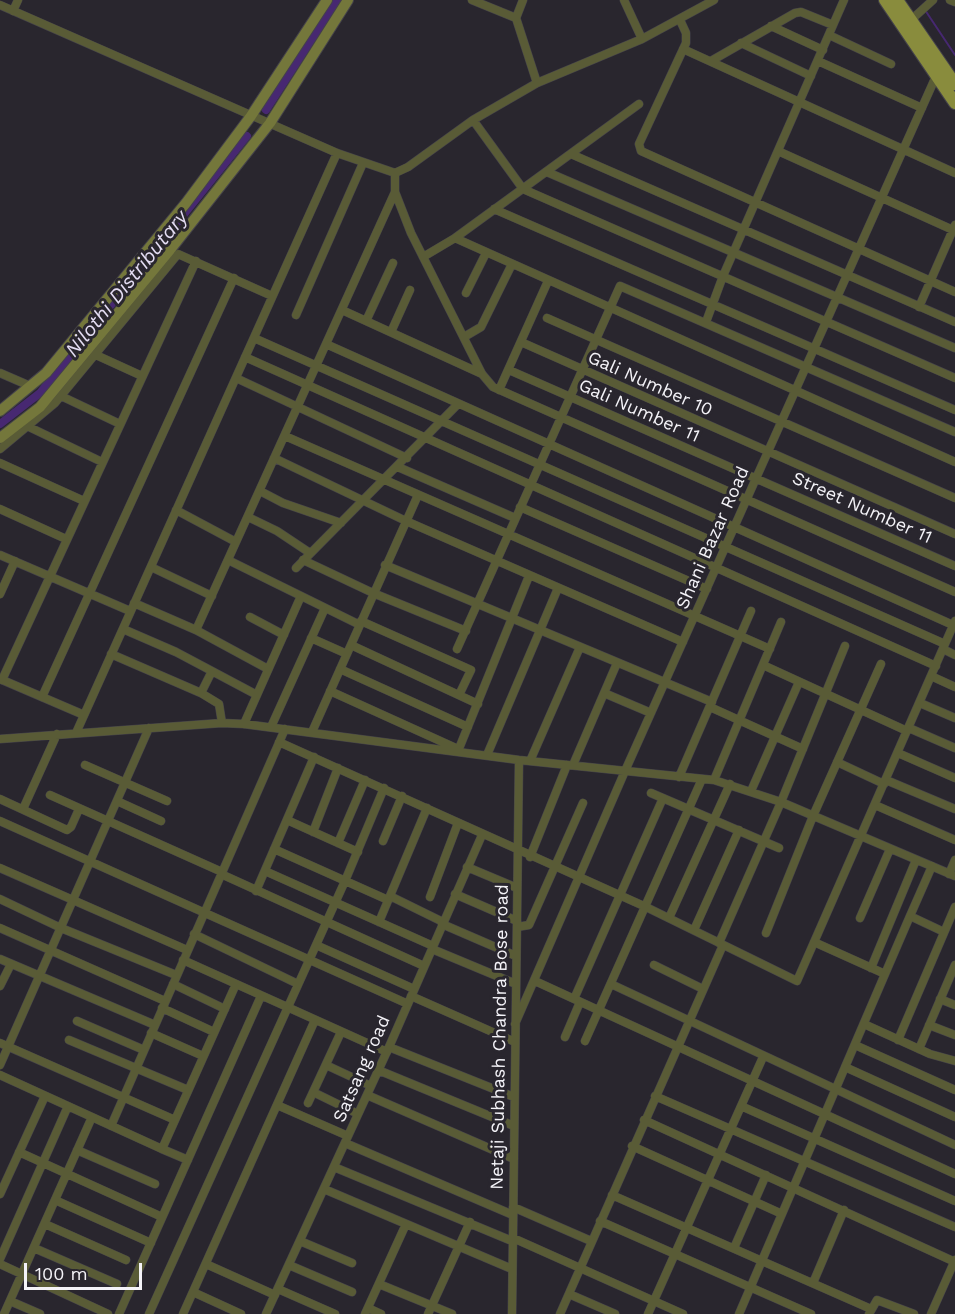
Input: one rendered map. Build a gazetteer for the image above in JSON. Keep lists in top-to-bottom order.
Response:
{
  "streets": {
    "street": [
      "Gali Number 10",
      "Gali Number 11",
      "Street Number 11",
      "Shani Bazar Road",
      "Netaji Subhash Chandra Bose road",
      "Satsang road"
    ]
  },
  "crossings": [
    ["Gali Number 10", "Shani Bazar Road"],
    ["Gali Number 11", "Street Number 11"],
    ["Gali Number 11", "Shani Bazar Road"],
    ["Street Number 11", "Shani Bazar Road"],
    ["Shani Bazar Road", "Netaji Subhash Chandra Bose road"]
  ],
  "water": ["Nilothi Distributary"],
  "scale_bar": "100 m"
}
